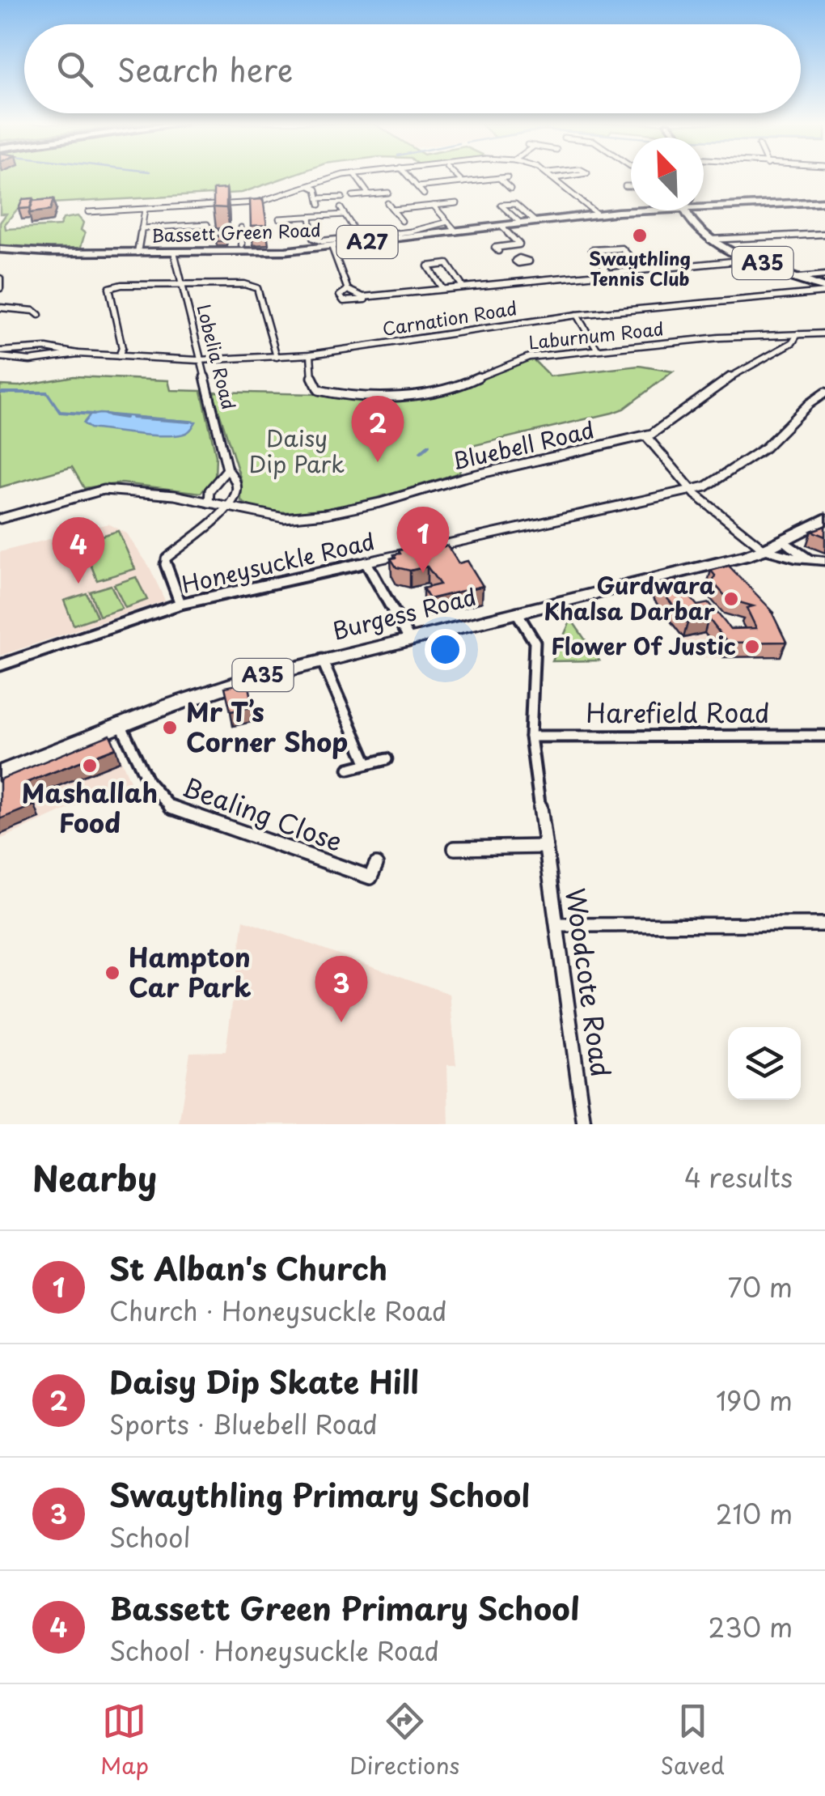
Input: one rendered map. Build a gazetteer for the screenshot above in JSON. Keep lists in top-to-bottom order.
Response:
{
  "streets": {
    "main road": [
      "Bassett Green Road",
      "A27",
      "A35",
      "Burgess Road"
    ],
    "street": [
      "Carnation Road",
      "Laburnum Road",
      "Lobelia Road",
      "Bluebell Road",
      "Honeysuckle Road",
      "Harefield Road",
      "Bealing Close",
      "Woodcote Road"
    ]
  },
  "crossings": [
    ["Bassett Green Road", "Lobelia Road"],
    ["A35", "Carnation Road"],
    ["Carnation Road", "Laburnum Road"],
    ["Carnation Road", "Lobelia Road"],
    ["Laburnum Road", "Bluebell Road"],
    ["Lobelia Road", "Bluebell Road"],
    ["Burgess Road", "Bealing Close"],
    ["Burgess Road", "Woodcote Road"],
    ["Harefield Road", "Woodcote Road"]
  ],
  "parks": ["Daisy Dip Park"],
  "places": [
    "Swaythling Tennis Club",
    "Gurdwara Khalsa Darbar",
    "Flower Of Justic",
    "Mr T’s Corner Shop",
    "Mashallah Food",
    "Hampton Car Park"
  ],
  "north": "top left",
  "page": {
    "search": "Search here",
    "pins": [
      "2",
      "1",
      "4",
      "3"
    ],
    "heading": ["Nearby", "4 results"],
    "list": [
      {
        "mark": "1",
        "name": "St Alban's Church",
        "note": "Church · Honeysuckle Road",
        "value": "70 m"
      },
      {
        "mark": "2",
        "name": "Daisy Dip Skate Hill",
        "note": "Sports · Bluebell Road",
        "value": "190 m"
      },
      {
        "mark": "3",
        "name": "Swaythling Primary School",
        "note": "School",
        "value": "210 m"
      },
      {
        "mark": "4",
        "name": "Bassett Green Primary School",
        "note": "School · Honeysuckle Road",
        "value": "230 m"
      }
    ],
    "nav": ["Map", "Directions", "Saved"]
  }
}
